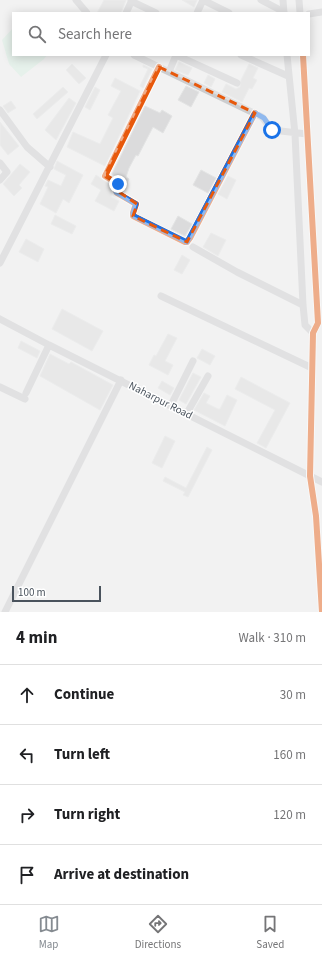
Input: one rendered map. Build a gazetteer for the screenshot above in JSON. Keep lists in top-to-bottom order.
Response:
{
  "streets": {
    "street": ["Naharpur Road"]
  },
  "scale_bar": "100 m",
  "page": {
    "search": "Search here",
    "scale": "100 m",
    "heading": ["4 min", "Walk · 310 m"],
    "list": [
      ["Continue", "30 m"],
      ["Turn left", "160 m"],
      ["Turn right", "120 m"],
      "Arrive at destination"
    ],
    "nav": ["Map", "Directions", "Saved"]
  }
}
